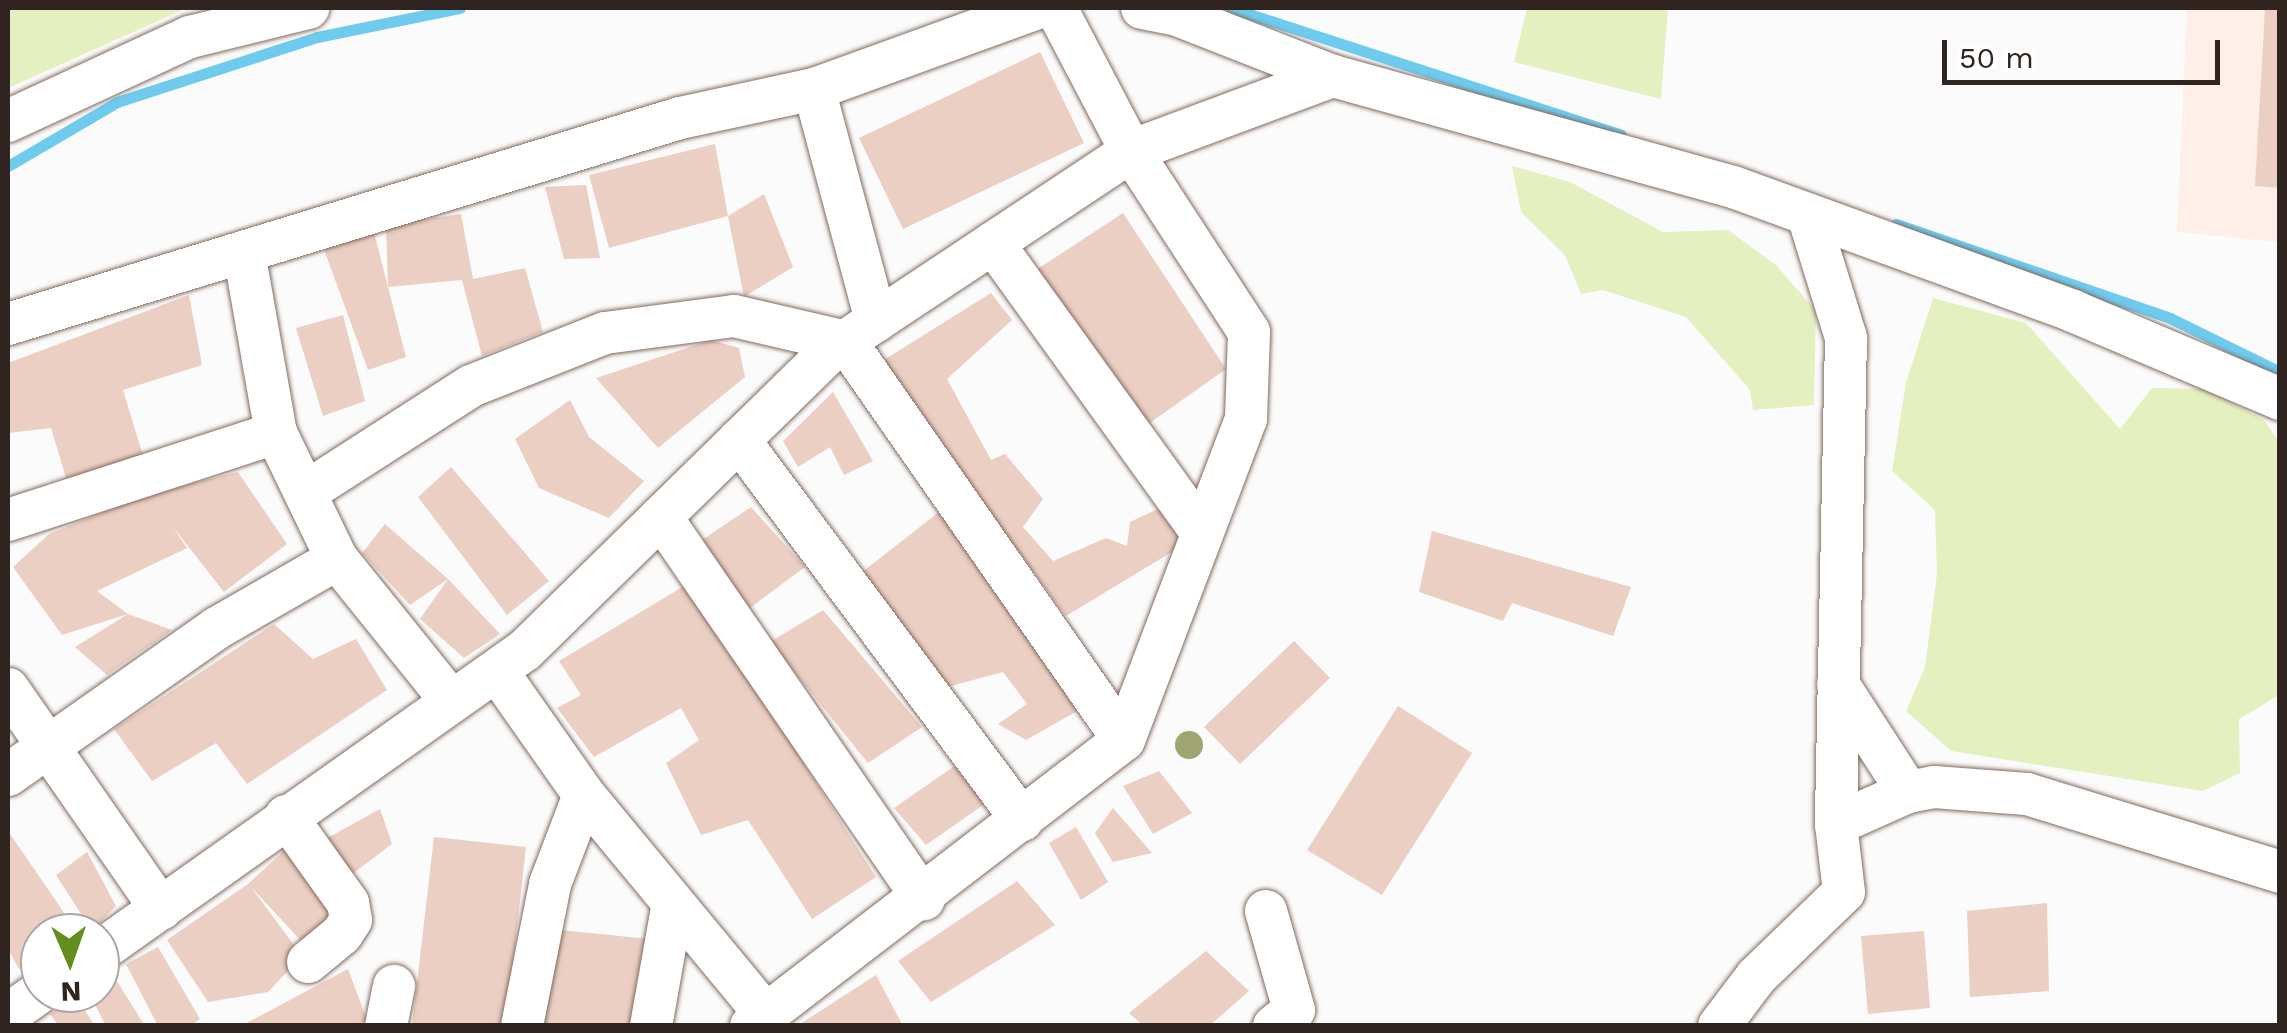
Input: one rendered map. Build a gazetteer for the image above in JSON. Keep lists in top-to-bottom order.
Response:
{
  "scale_bar": "50 m",
  "north": "bottom"
}
